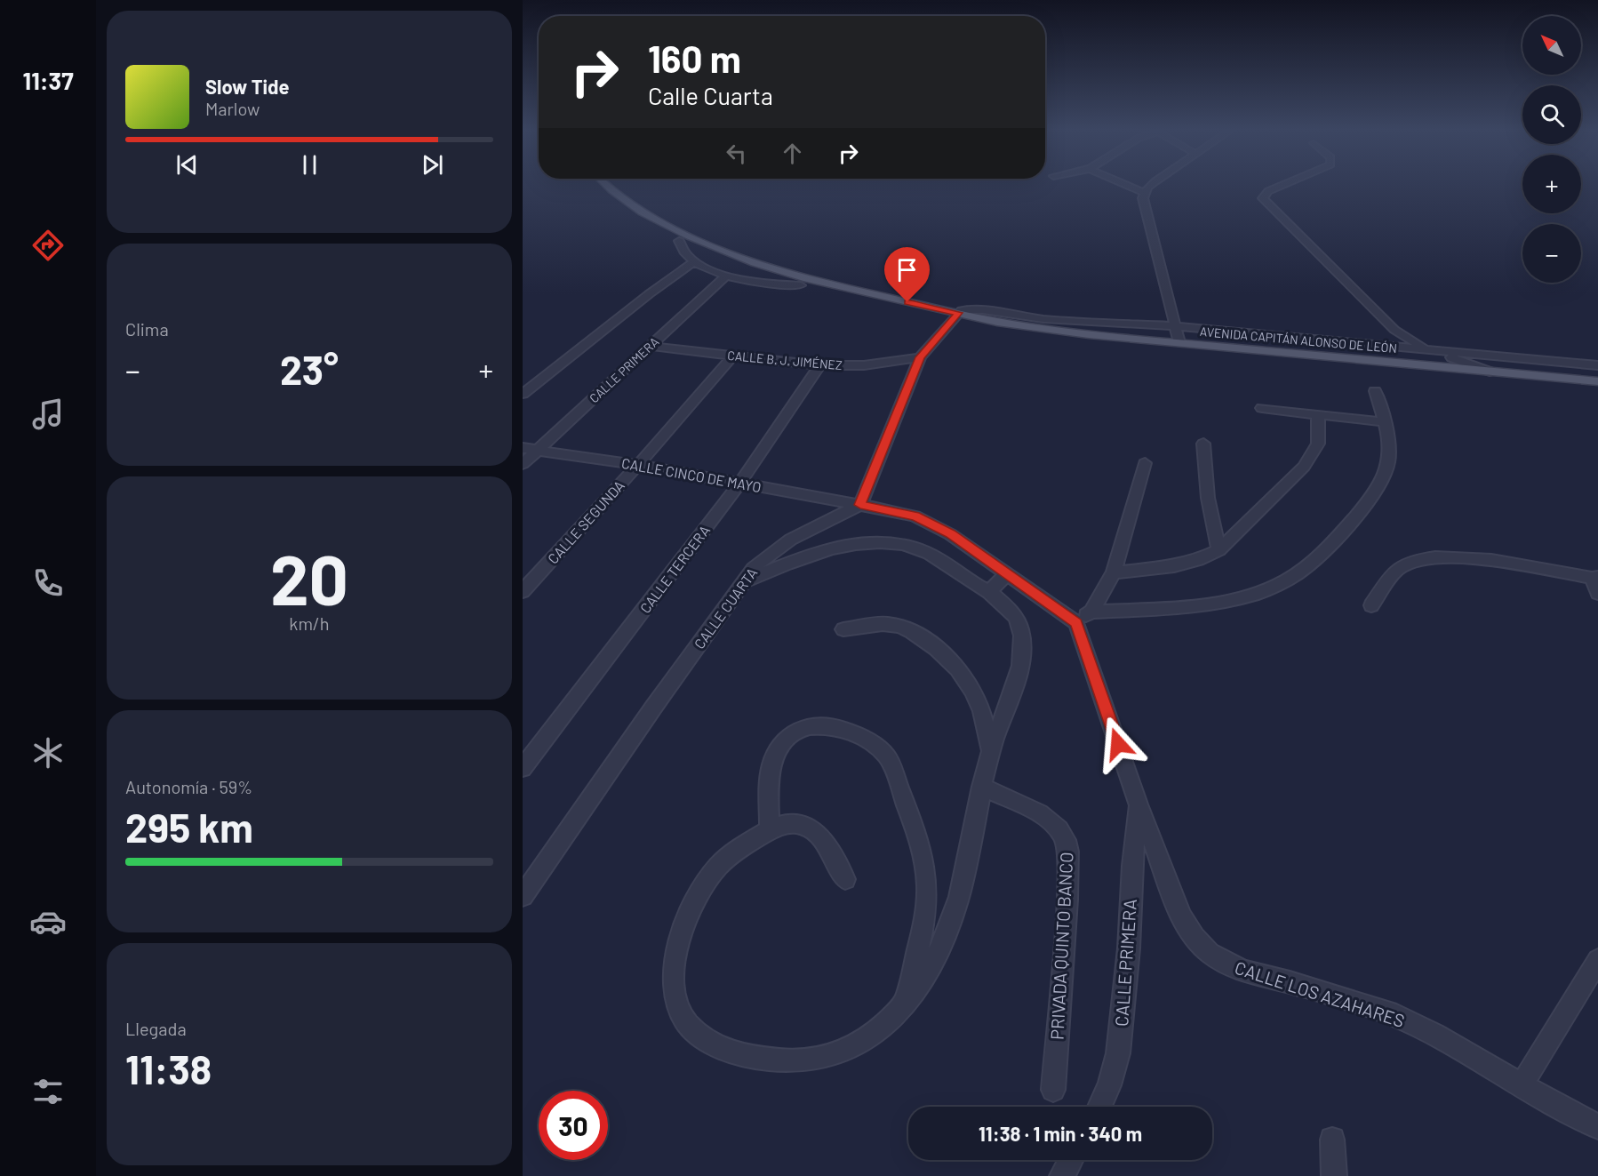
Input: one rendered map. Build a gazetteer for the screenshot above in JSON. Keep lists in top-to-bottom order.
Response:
{
  "streets": {
    "main road": ["AVENIDA CAPITÁN ALONSO DE LEÓN"],
    "street": [
      "CALLE B. J. JIMÉNEZ",
      "CALLE PRIMERA",
      "CALLE CINCO DE MAYO",
      "CALLE SEGUNDA",
      "CALLE TERCERA",
      "CALLE CUARTA",
      "PRIVADA QUINTO BANCO",
      "CALLE LOS AZAHARES"
    ]
  },
  "crossings": [
    ["CALLE B. J. JIMÉNEZ", "CALLE PRIMERA"],
    ["CALLE B. J. JIMÉNEZ", "CALLE SEGUNDA"],
    ["CALLE B. J. JIMÉNEZ", "CALLE TERCERA"],
    ["CALLE PRIMERA", "CALLE CINCO DE MAYO"],
    ["CALLE PRIMERA", "CALLE LOS AZAHARES"],
    ["CALLE CINCO DE MAYO", "CALLE SEGUNDA"],
    ["CALLE CINCO DE MAYO", "CALLE TERCERA"],
    ["CALLE CINCO DE MAYO", "CALLE CUARTA"]
  ],
  "north": "top left",
  "page": {
    "tabs": "11:37",
    "map_buttons": ["+", "−"],
    "turn": ["160 m", "Calle Cuarta"],
    "song": ["Slow Tide", "Marlow"],
    "tile": [
      "Clima",
      ["20", "km/h"],
      ["Autonomía · 59%", "295 km"],
      ["Llegada", "11:38"]
    ],
    "heat": ["−", "23°", "+"],
    "limit": "30",
    "trip": "11:38 · 1 min · 340 m"
  }
}
